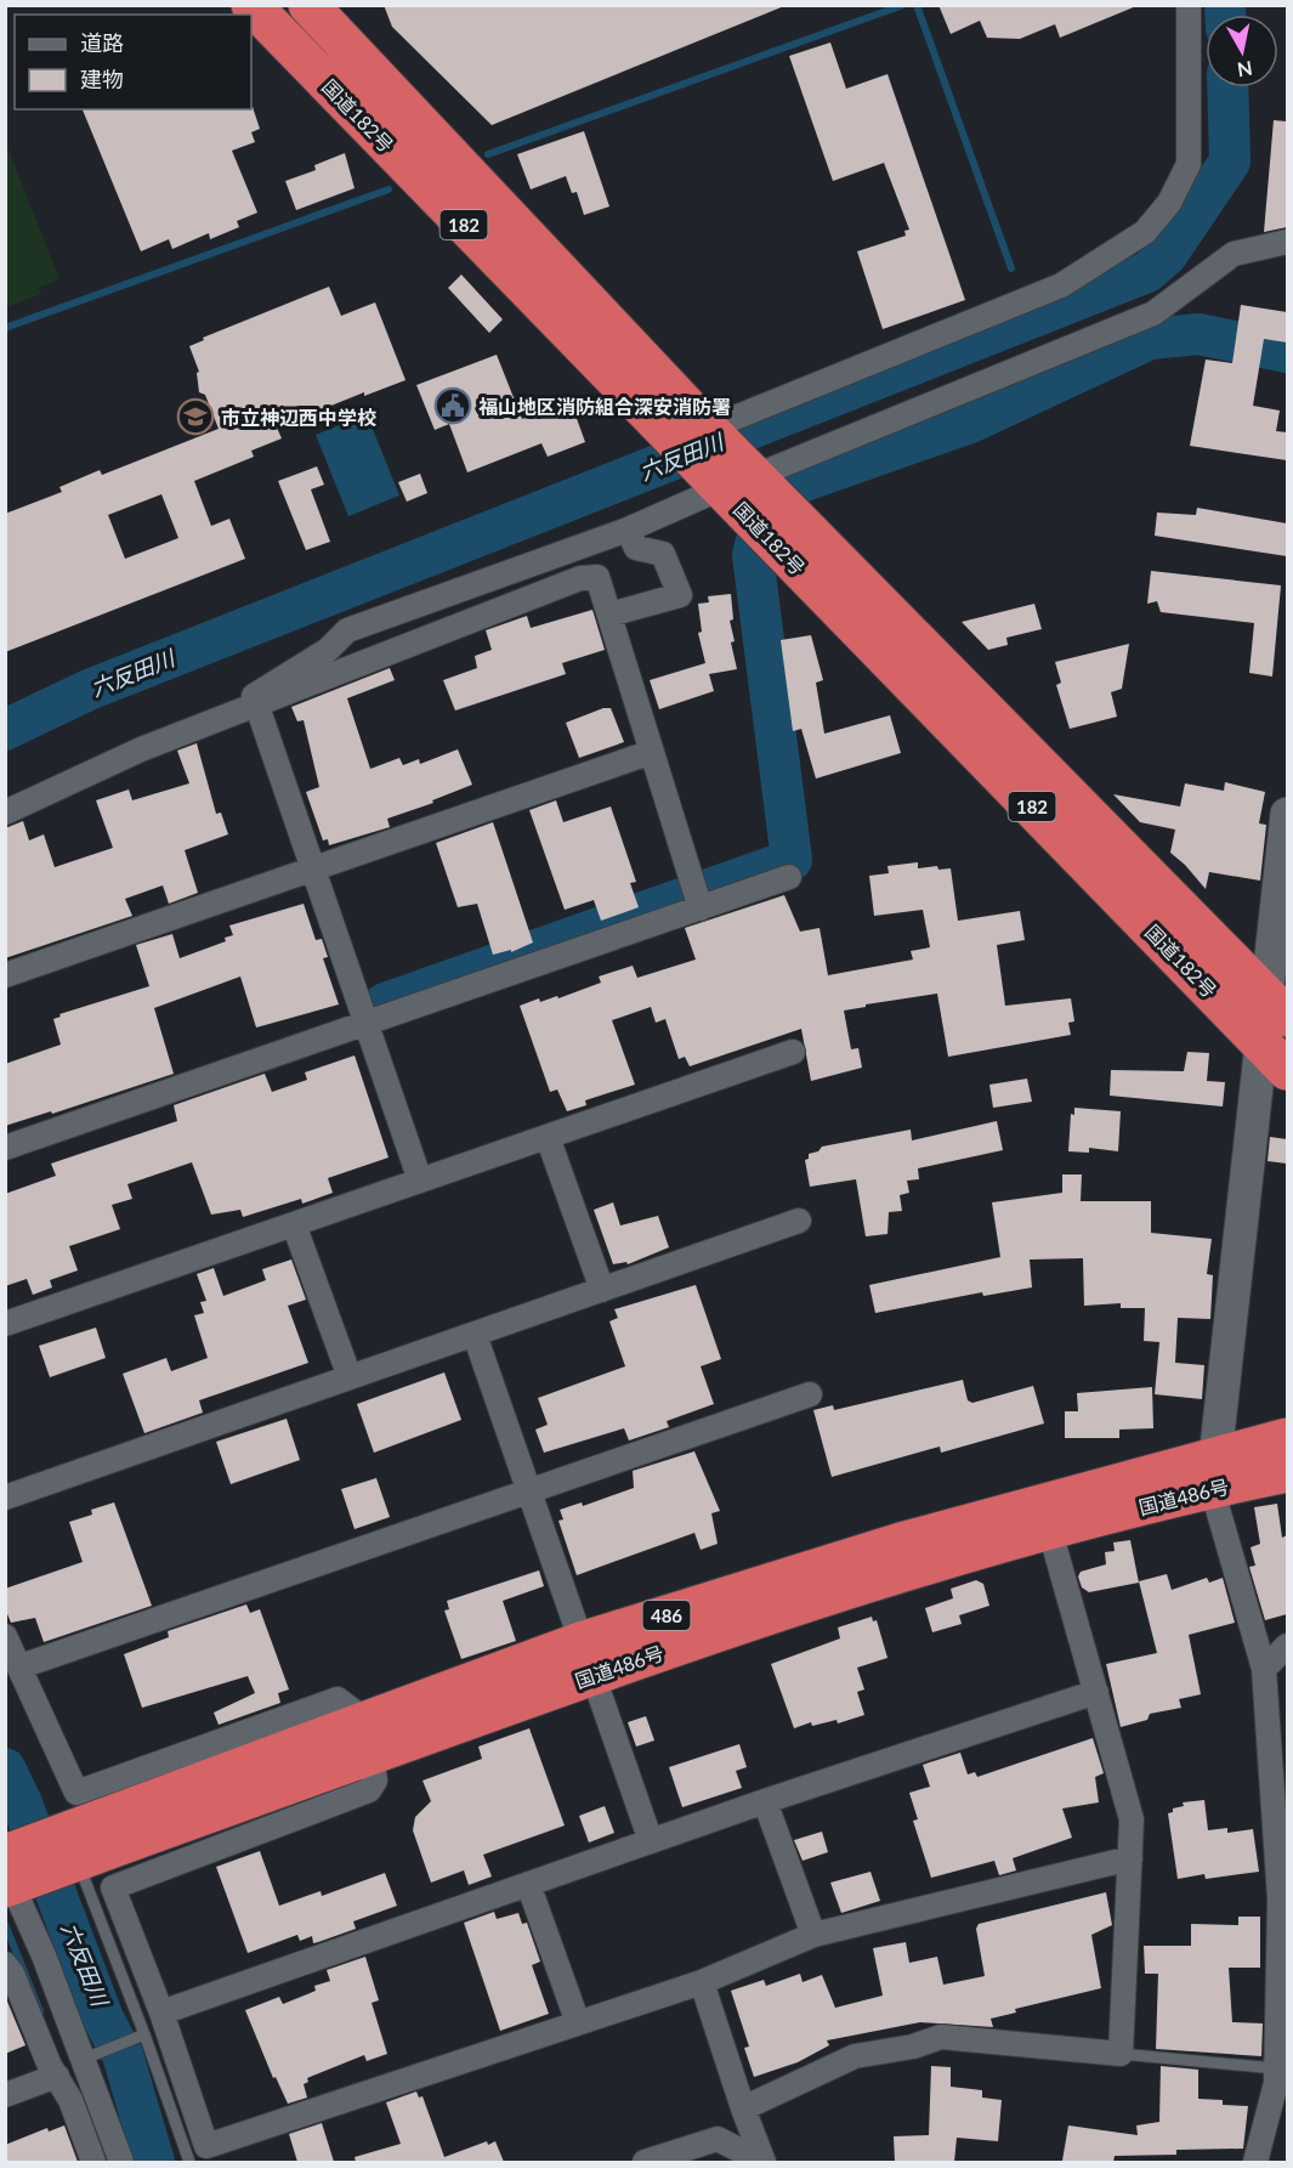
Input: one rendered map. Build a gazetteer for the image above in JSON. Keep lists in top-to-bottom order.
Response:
{
  "streets": {
    "highway": [
      "国道182号",
      "182",
      "国道486号",
      "486"
    ]
  },
  "water": ["六反田川"],
  "places": {
    "public building": ["福山地区消防組合深安消防署"],
    "school or university": ["市立神辺西中学校"]
  },
  "legend": ["道路", "建物"],
  "north": "bottom"
}
